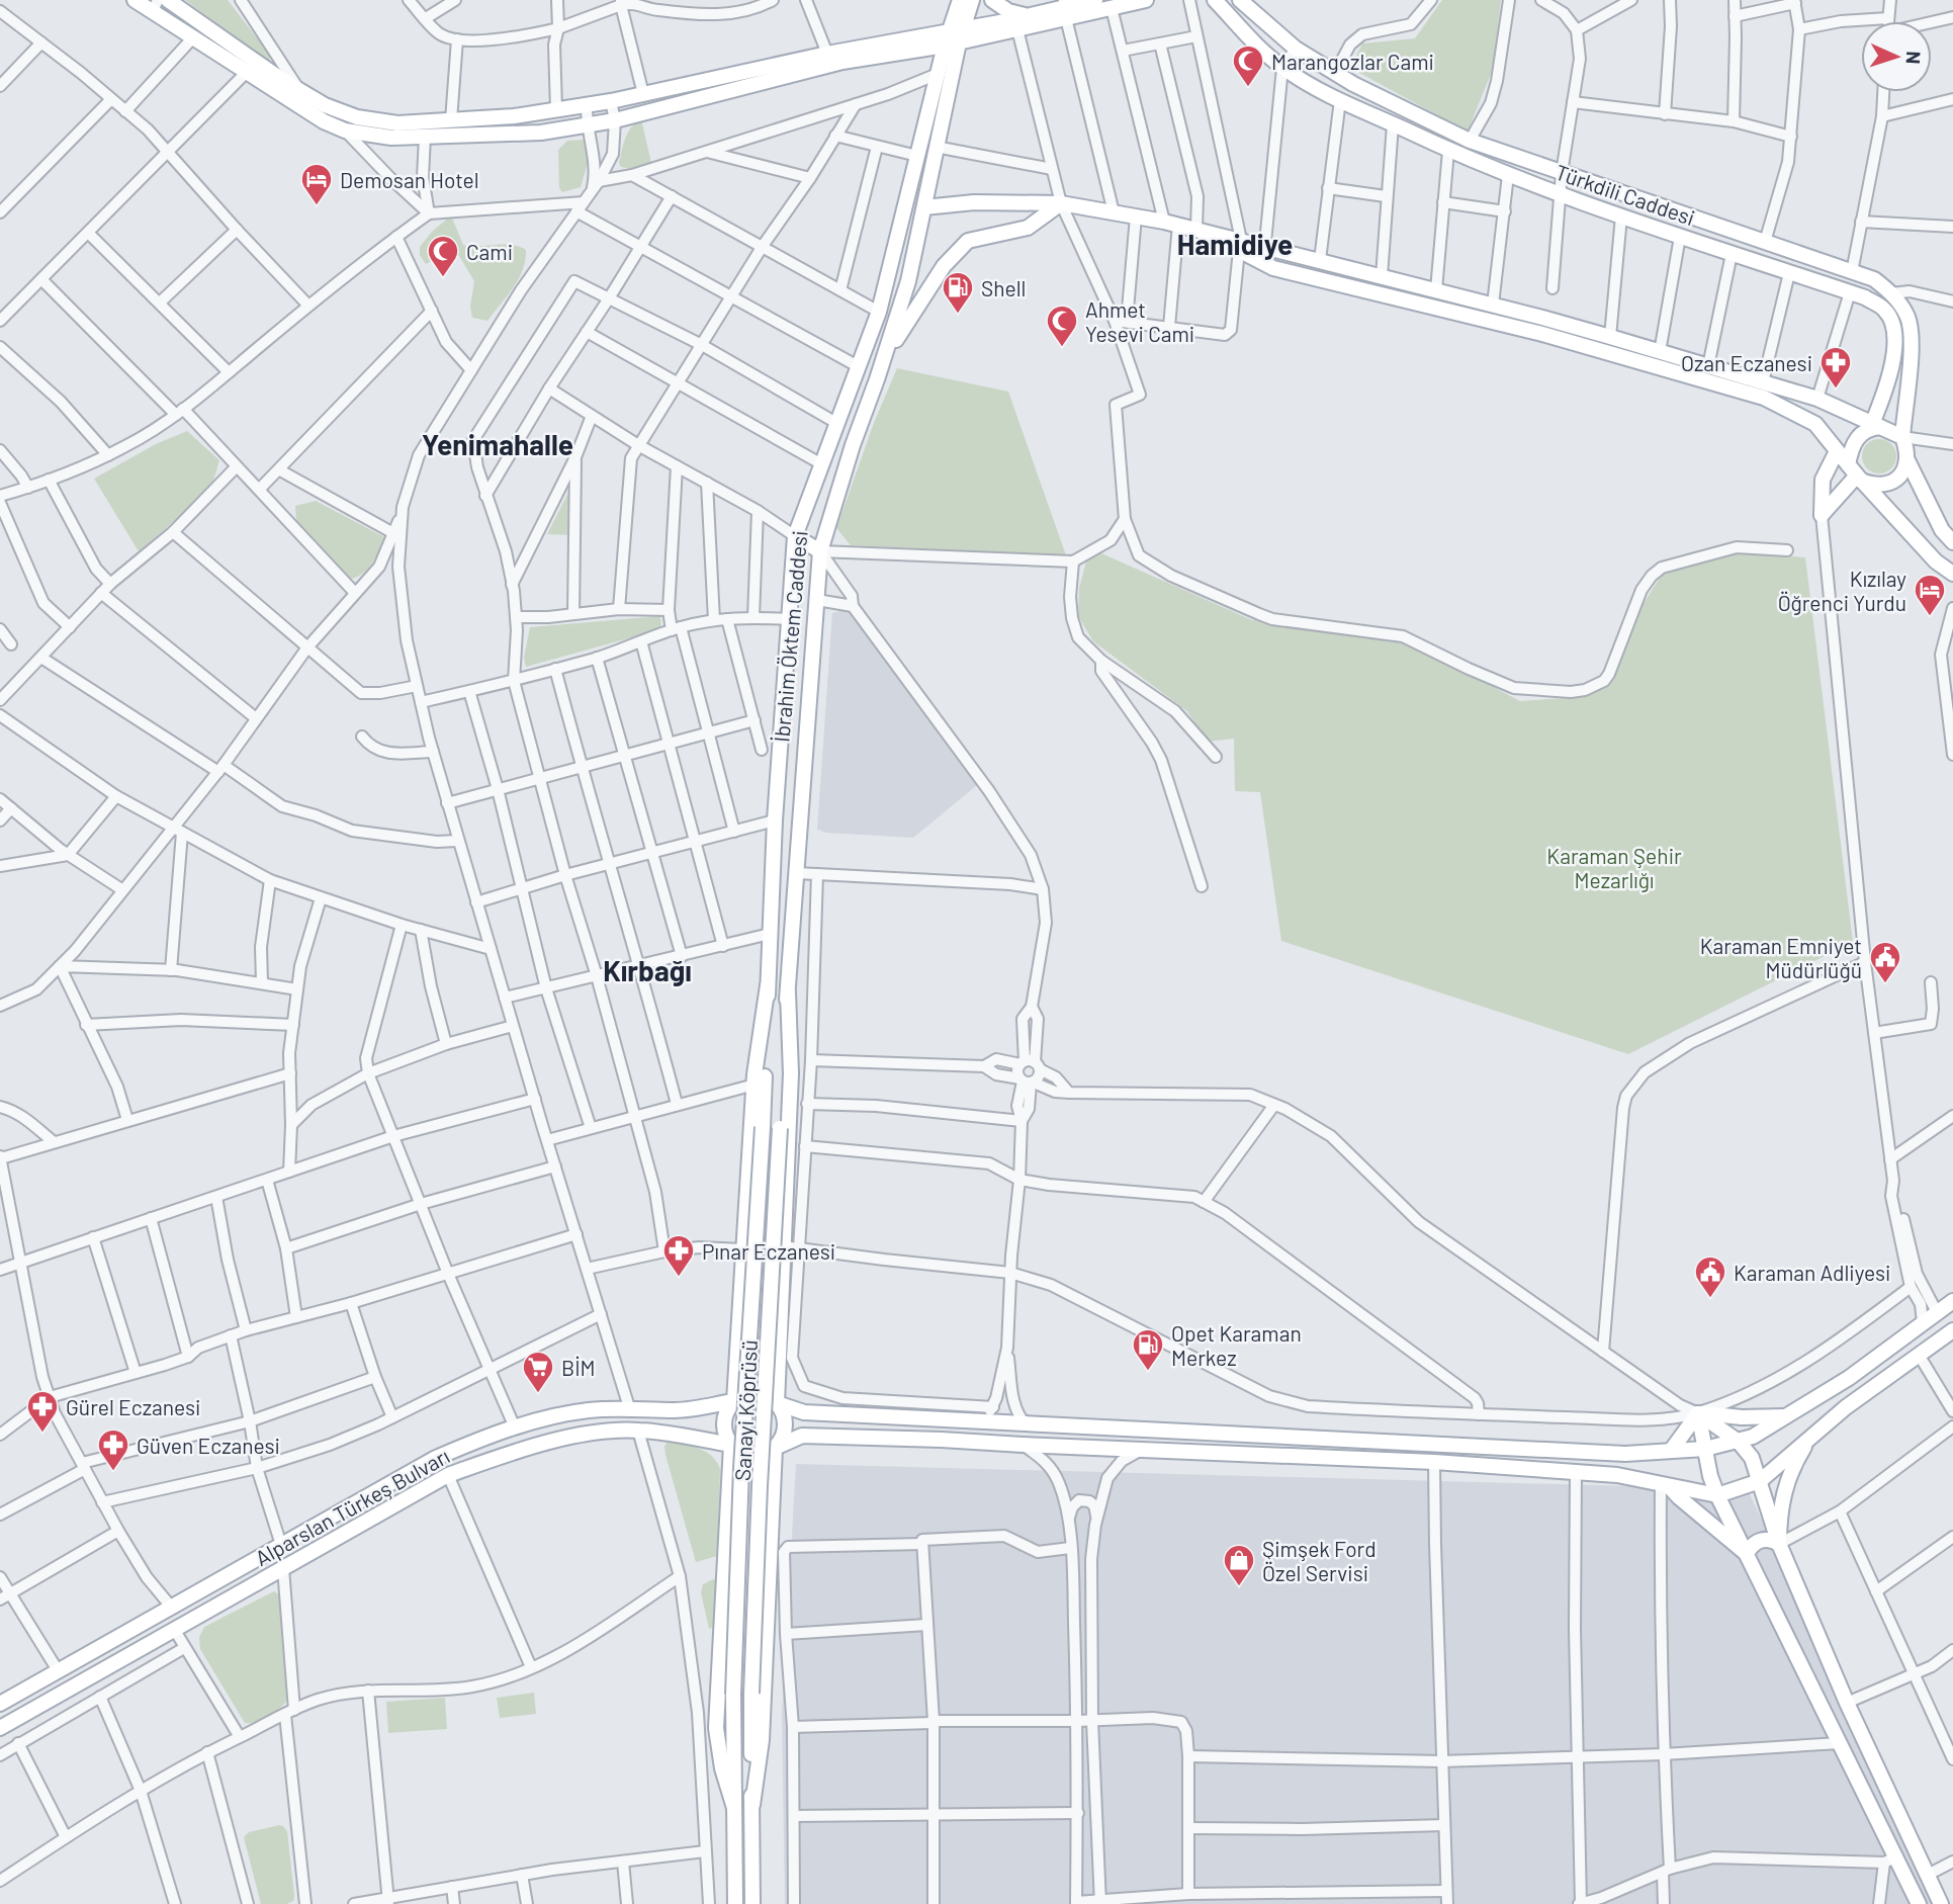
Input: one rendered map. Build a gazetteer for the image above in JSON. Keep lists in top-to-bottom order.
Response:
{
  "streets": {
    "main road": [
      "Türkdili Caddesi",
      "İbrahim Öktem Caddesi",
      "Sanayi Köprüsü",
      "Alparslan Türkeş Bulvarı"
    ]
  },
  "crossings": [
    ["İbrahim Öktem Caddesi", "Sanayi Köprüsü"]
  ],
  "districts": ["Hamidiye", "Yenimahalle", "Kırbağı"],
  "parks": ["Karaman Şehir Mezarlığı"],
  "places": {
    "mosque": ["Marangozlar Cami", "Cami", "Ahmet Yesevi Cami"],
    "hotel": ["Demosan Hotel", "Kızılay Öğrenci Yurdu"],
    "fuel station": ["Shell", "Opet Karaman Merkez"],
    "pharmacy": [
      "Ozan Eczanesi",
      "Pınar Eczanesi",
      "Gürel Eczanesi",
      "Güven Eczanesi"
    ],
    "public building": ["Karaman Emniyet Müdürlüğü", "Karaman Adliyesi"],
    "supermarket": ["BİM"],
    "shop": ["Şimşek Ford Özel Servisi"]
  },
  "north": "right"
}
